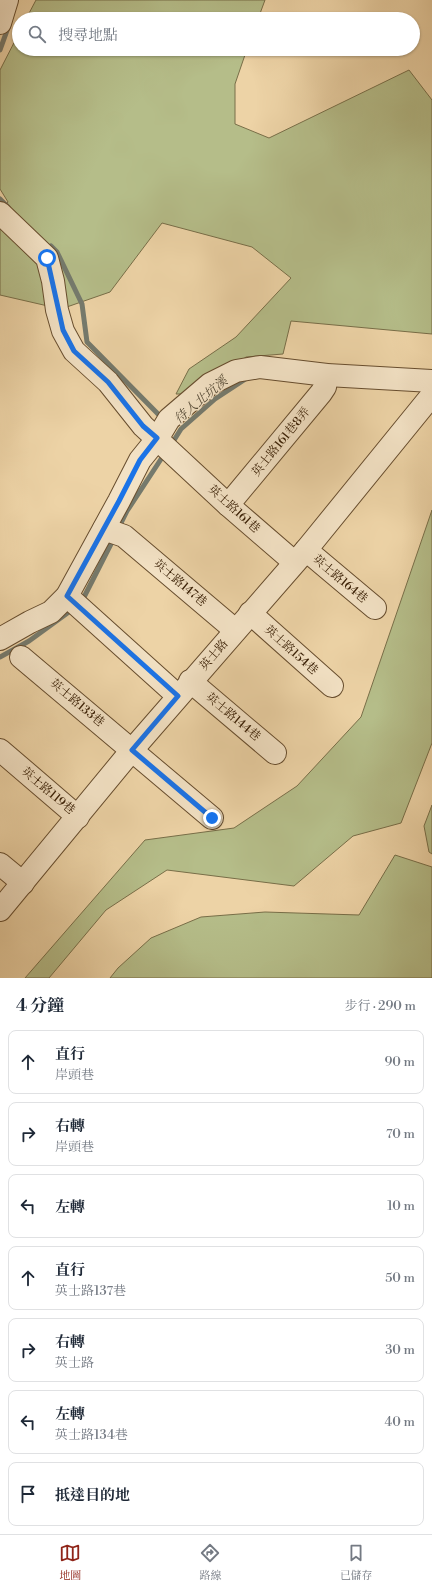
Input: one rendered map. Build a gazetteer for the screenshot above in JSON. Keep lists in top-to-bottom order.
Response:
{
  "streets": {
    "street": [
      "英士路161巷8弄",
      "英士路161巷",
      "英士路164巷",
      "英士路147巷",
      "英士路154巷",
      "英士路",
      "英士路133巷",
      "英士路144巷",
      "英士路119巷"
    ]
  },
  "crossings": [
    ["英士路161巷8弄", "英士路161巷"],
    ["英士路161巷", "英士路164巷"],
    ["英士路161巷", "英士路"],
    ["英士路164巷", "英士路"],
    ["英士路147巷", "英士路"],
    ["英士路154巷", "英士路"],
    ["英士路", "英士路133巷"],
    ["英士路", "英士路144巷"],
    ["英士路", "英士路119巷"]
  ],
  "water": ["待人北坑溪"],
  "page": {
    "search": "搜尋地點",
    "heading": ["4 分鐘", "步行 · 290 m"],
    "list": [
      ["直行", "岸頭巷", "90 m"],
      ["右轉", "岸頭巷", "70 m"],
      ["左轉", "10 m"],
      ["直行", "英士路137巷", "50 m"],
      ["右轉", "英士路", "30 m"],
      ["左轉", "英士路134巷", "40 m"],
      "抵達目的地"
    ],
    "nav": ["地圖", "路線", "已儲存"]
  }
}
